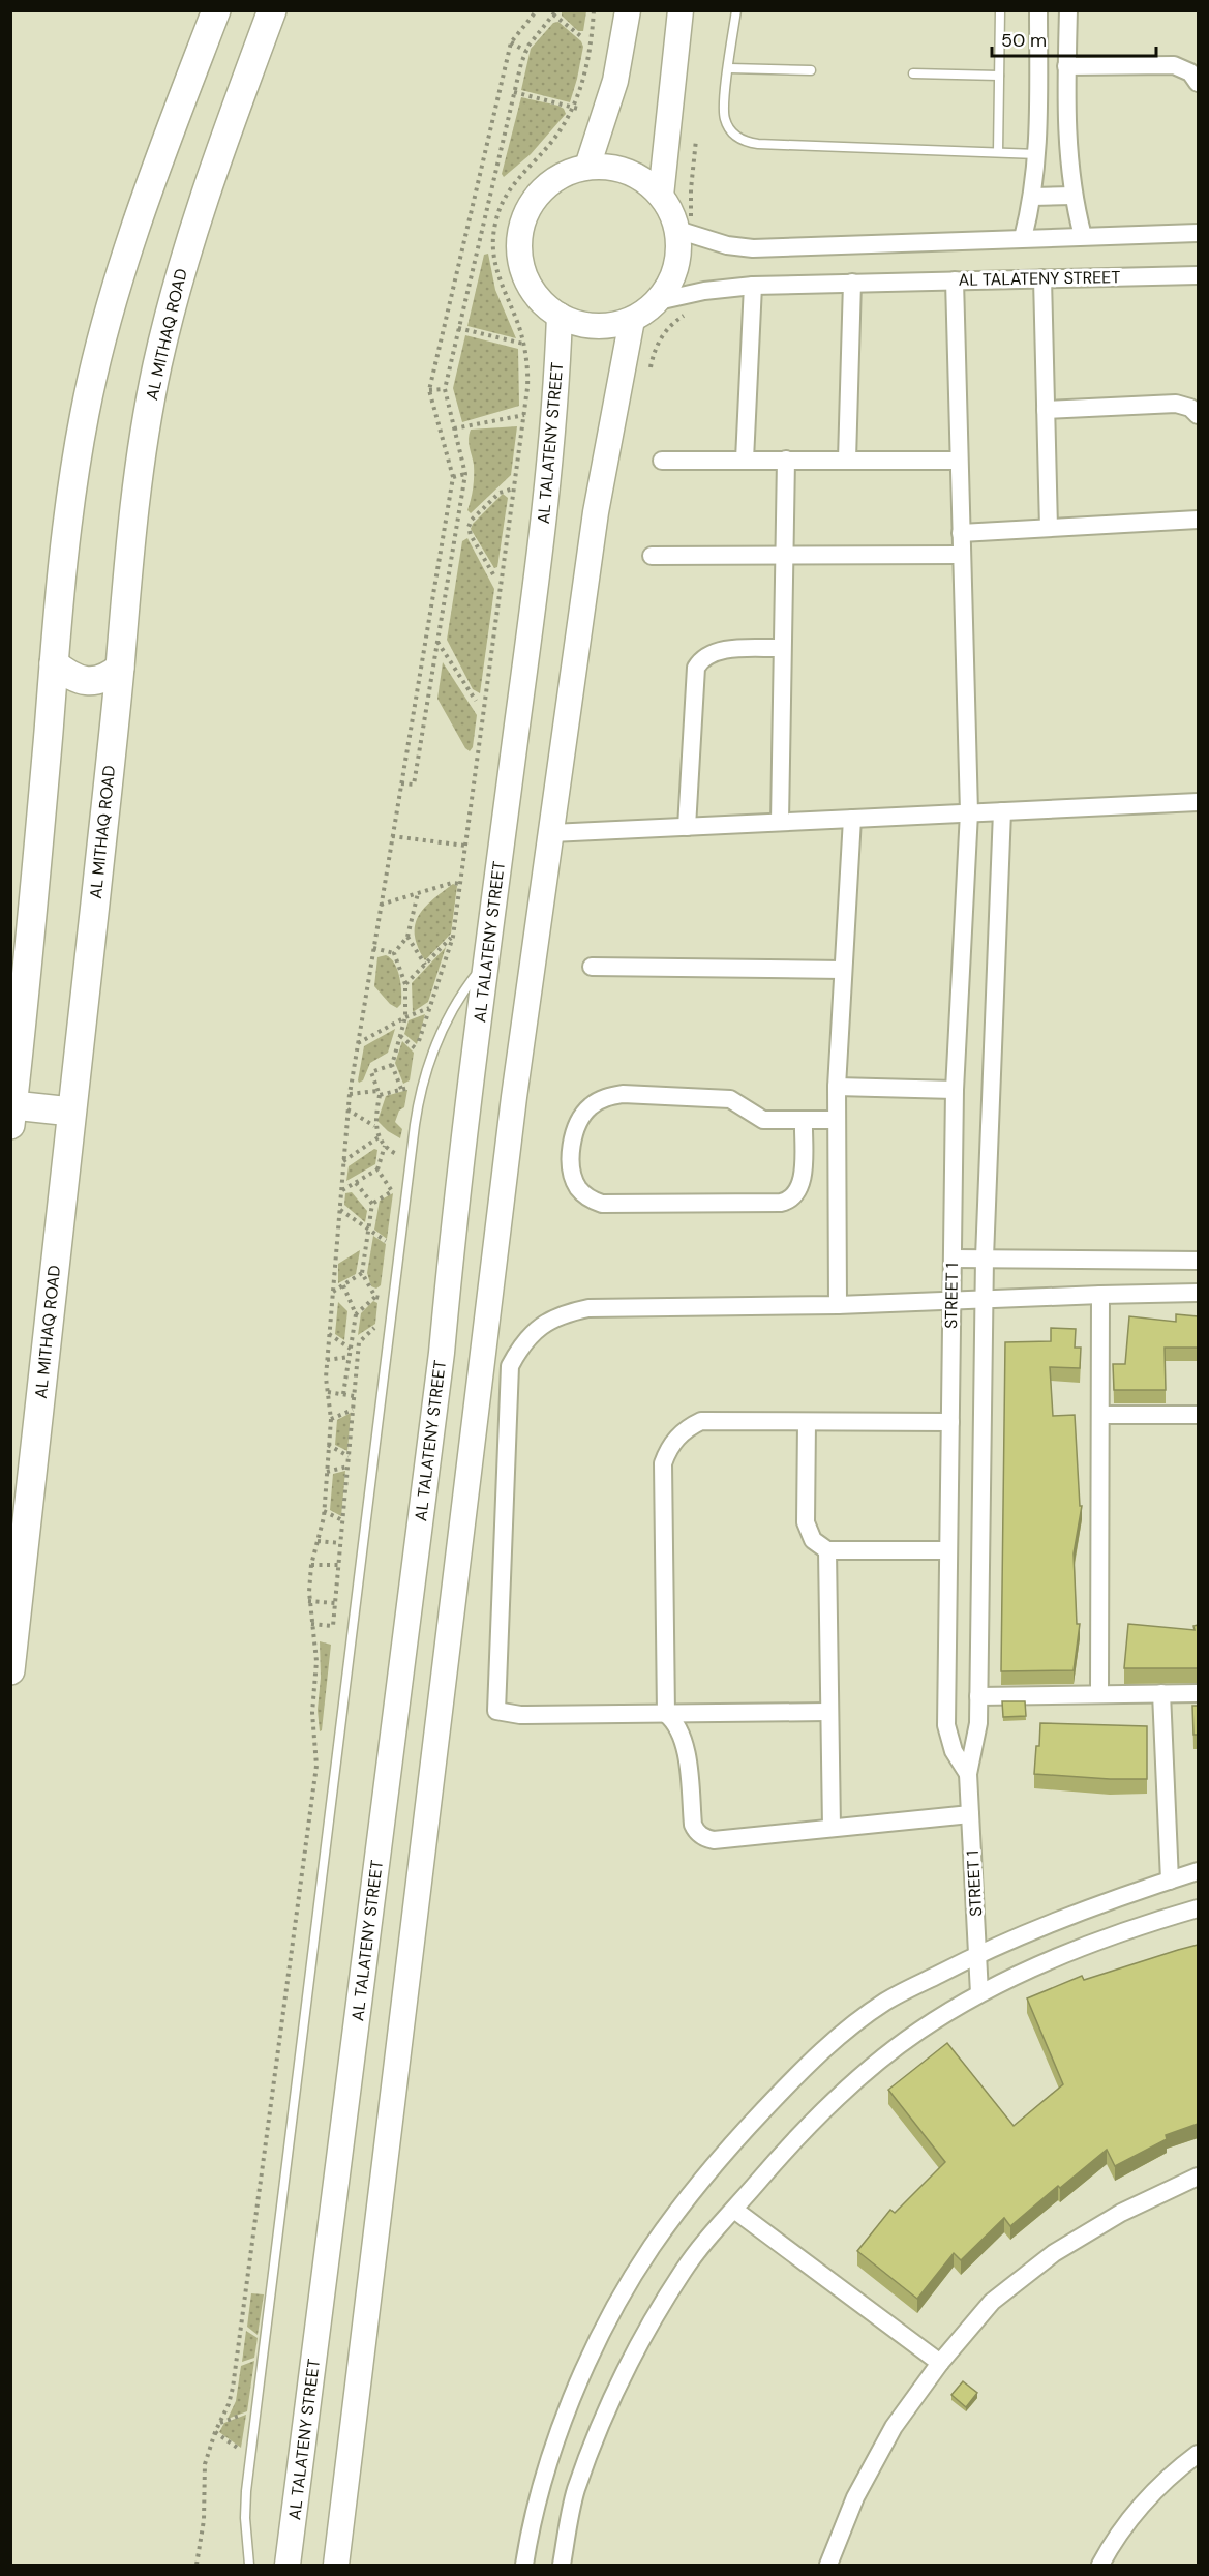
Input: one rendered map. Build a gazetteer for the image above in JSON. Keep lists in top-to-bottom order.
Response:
{
  "streets": {
    "main road": ["AL TALATENY STREET", "AL MITHAQ ROAD"],
    "street": ["STREET 1"]
  },
  "crossings": [
    ["AL TALATENY STREET", "STREET 1"]
  ],
  "scale_bar": "50 m"
}
